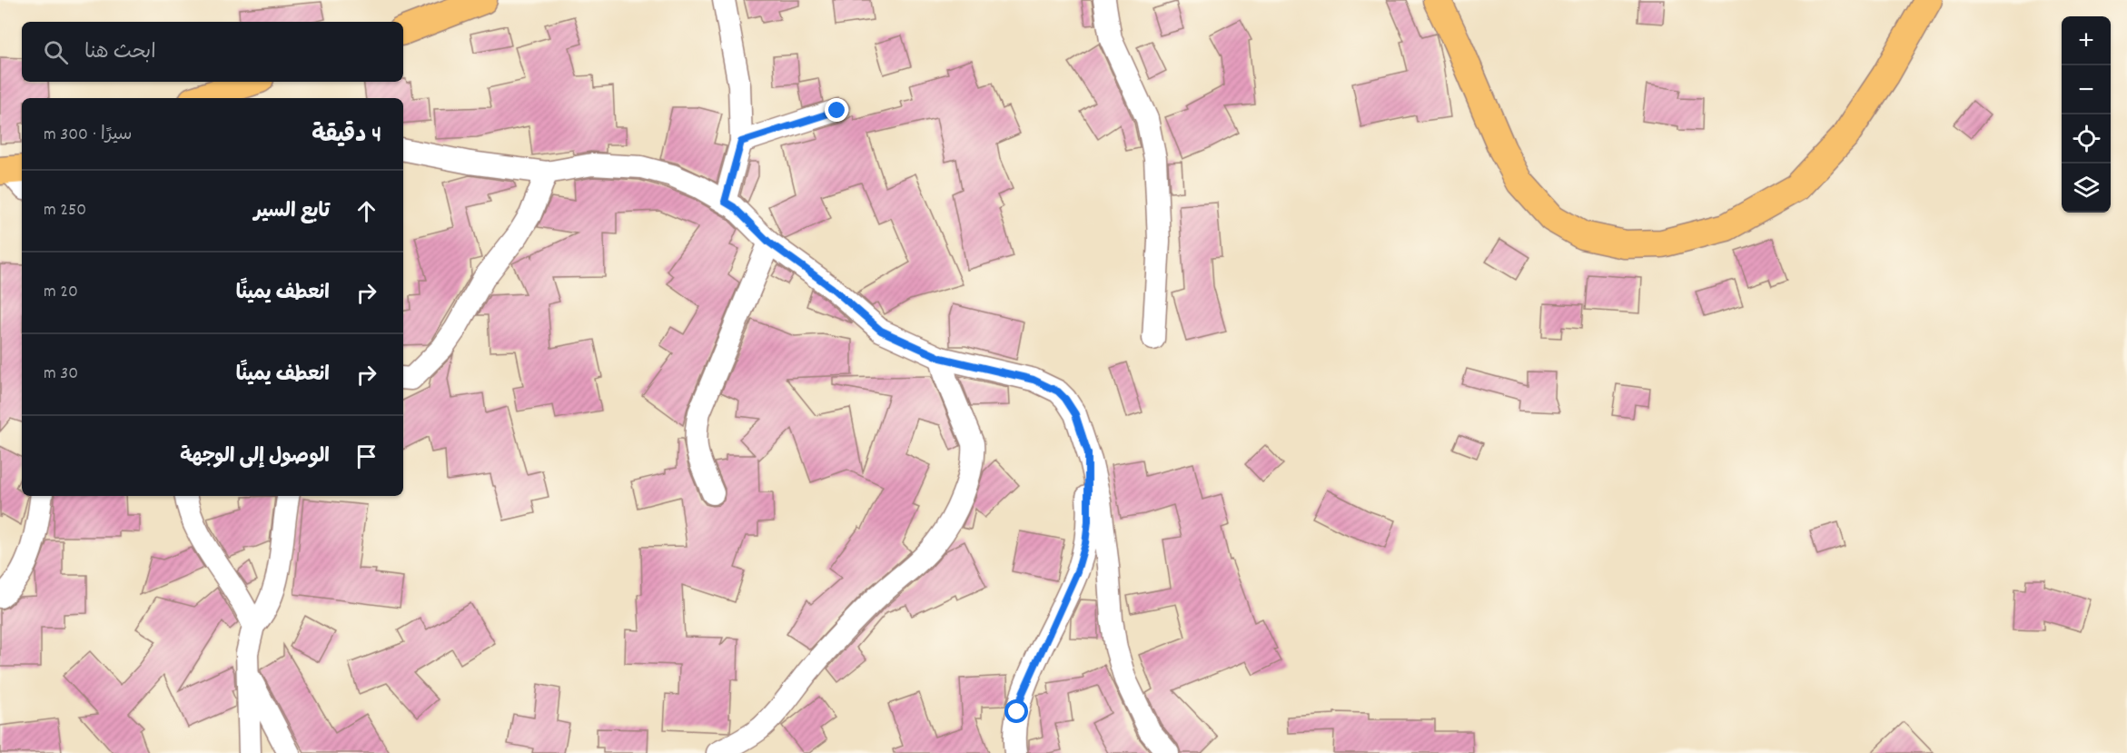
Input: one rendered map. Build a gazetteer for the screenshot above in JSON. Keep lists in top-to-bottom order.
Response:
{
  "page": {
    "map_buttons": ["+", "−"],
    "search": "ابحث هنا",
    "heading": ["4 دقيقة", "سيرًا · 300 m"],
    "list": [
      ["تابع السير", "250 m"],
      ["انعطف يمينًا", "20 m"],
      ["انعطف يمينًا", "30 m"],
      "الوصول إلى الوجهة"
    ]
  }
}
